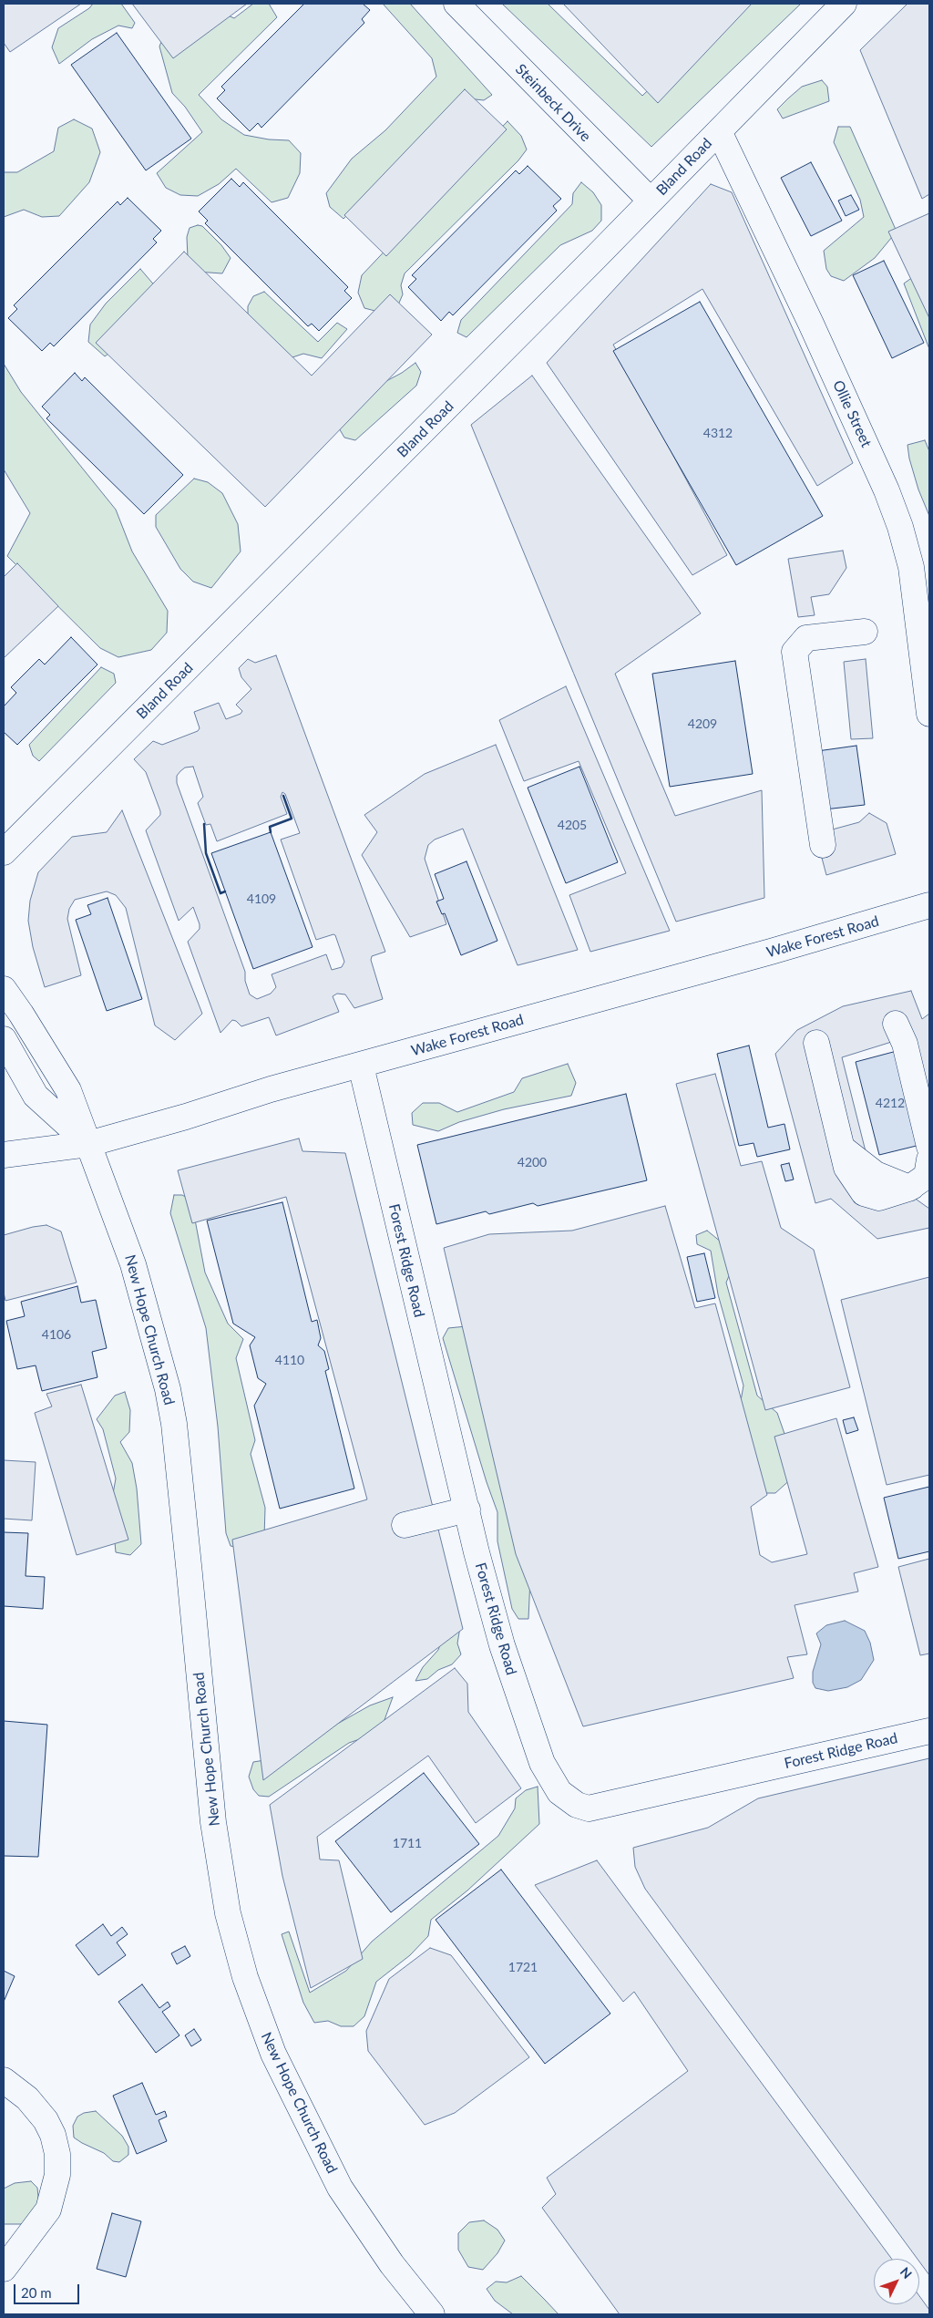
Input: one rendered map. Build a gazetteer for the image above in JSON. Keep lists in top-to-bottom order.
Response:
{
  "streets": {
    "street": [
      "Steinbeck Drive",
      "Bland Road",
      "Ollie Street",
      "Wake Forest Road",
      "Forest Ridge Road",
      "New Hope Church Road"
    ]
  },
  "crossings": [
    ["Steinbeck Drive", "Bland Road"],
    ["Bland Road", "Ollie Street"],
    ["Wake Forest Road", "Forest Ridge Road"],
    ["Wake Forest Road", "New Hope Church Road"]
  ],
  "house_numbers": [
    "4312",
    "4209",
    "4205",
    "4109",
    "4212",
    "4200",
    "4106",
    "4110",
    "1711",
    "1721"
  ],
  "scale_bar": "20 m",
  "north": "top right"
}
